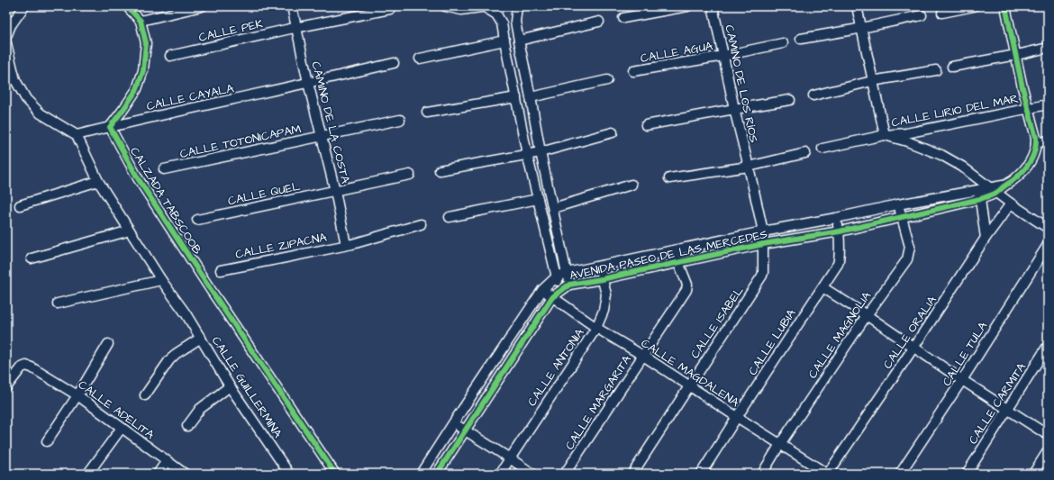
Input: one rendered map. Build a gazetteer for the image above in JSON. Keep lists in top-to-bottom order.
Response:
{
  "streets": {
    "street": [
      "CALLE PEK",
      "CALLE AGUA",
      "CAMINO DE LOS RÍOS",
      "CALLE CAYALA",
      "CALLE LIRIO DEL MAR",
      "CAMINO DE LA COSTA",
      "CALLE TOTONICAPAM",
      "CALLE QUEL",
      "CALZADA TABSCOOB",
      "CALLE ZIPACNA",
      "AVENIDA PASEO DE LAS MERCEDES",
      "CALLE ISABEL",
      "CALLE ORALIA",
      "CALLE MAGNOLIA",
      "CALLE LUBIA",
      "CALLE TULA",
      "CALLE ANTONIA",
      "CALLE MAGDALENA",
      "CALLE GUILLERMINA",
      "CALLE MARGARITA",
      "CALLE CARMITA",
      "CALLE ADELITA"
    ]
  },
  "crossings": [
    ["CALLE PEK", "CAMINO DE LA COSTA"],
    ["CALLE AGUA", "CAMINO DE LOS RÍOS"],
    ["CAMINO DE LOS RÍOS", "AVENIDA PASEO DE LAS MERCEDES"],
    ["CAMINO DE LOS RÍOS", "CALLE ISABEL"],
    ["CALLE CAYALA", "CAMINO DE LA COSTA"],
    ["CALLE CAYALA", "CALZADA TABSCOOB"],
    ["CALLE CAYALA", "CALLE GUILLERMINA"],
    ["CAMINO DE LA COSTA", "CALLE TOTONICAPAM"],
    ["CAMINO DE LA COSTA", "CALLE QUEL"],
    ["CAMINO DE LA COSTA", "CALLE ZIPACNA"],
    ["AVENIDA PASEO DE LAS MERCEDES", "CALLE ISABEL"],
    ["AVENIDA PASEO DE LAS MERCEDES", "CALLE MAGNOLIA"],
    ["AVENIDA PASEO DE LAS MERCEDES", "CALLE LUBIA"],
    ["AVENIDA PASEO DE LAS MERCEDES", "CALLE ANTONIA"],
    ["AVENIDA PASEO DE LAS MERCEDES", "CALLE MAGDALENA"],
    ["AVENIDA PASEO DE LAS MERCEDES", "CALLE MARGARITA"],
    ["CALLE ISABEL", "CALLE MAGDALENA"],
    ["CALLE ORALIA", "CALLE MAGDALENA"],
    ["CALLE MAGNOLIA", "CALLE MAGDALENA"],
    ["CALLE LUBIA", "CALLE MAGDALENA"],
    ["CALLE ANTONIA", "CALLE MAGDALENA"],
    ["CALLE MAGDALENA", "CALLE MARGARITA"]
  ]
}
